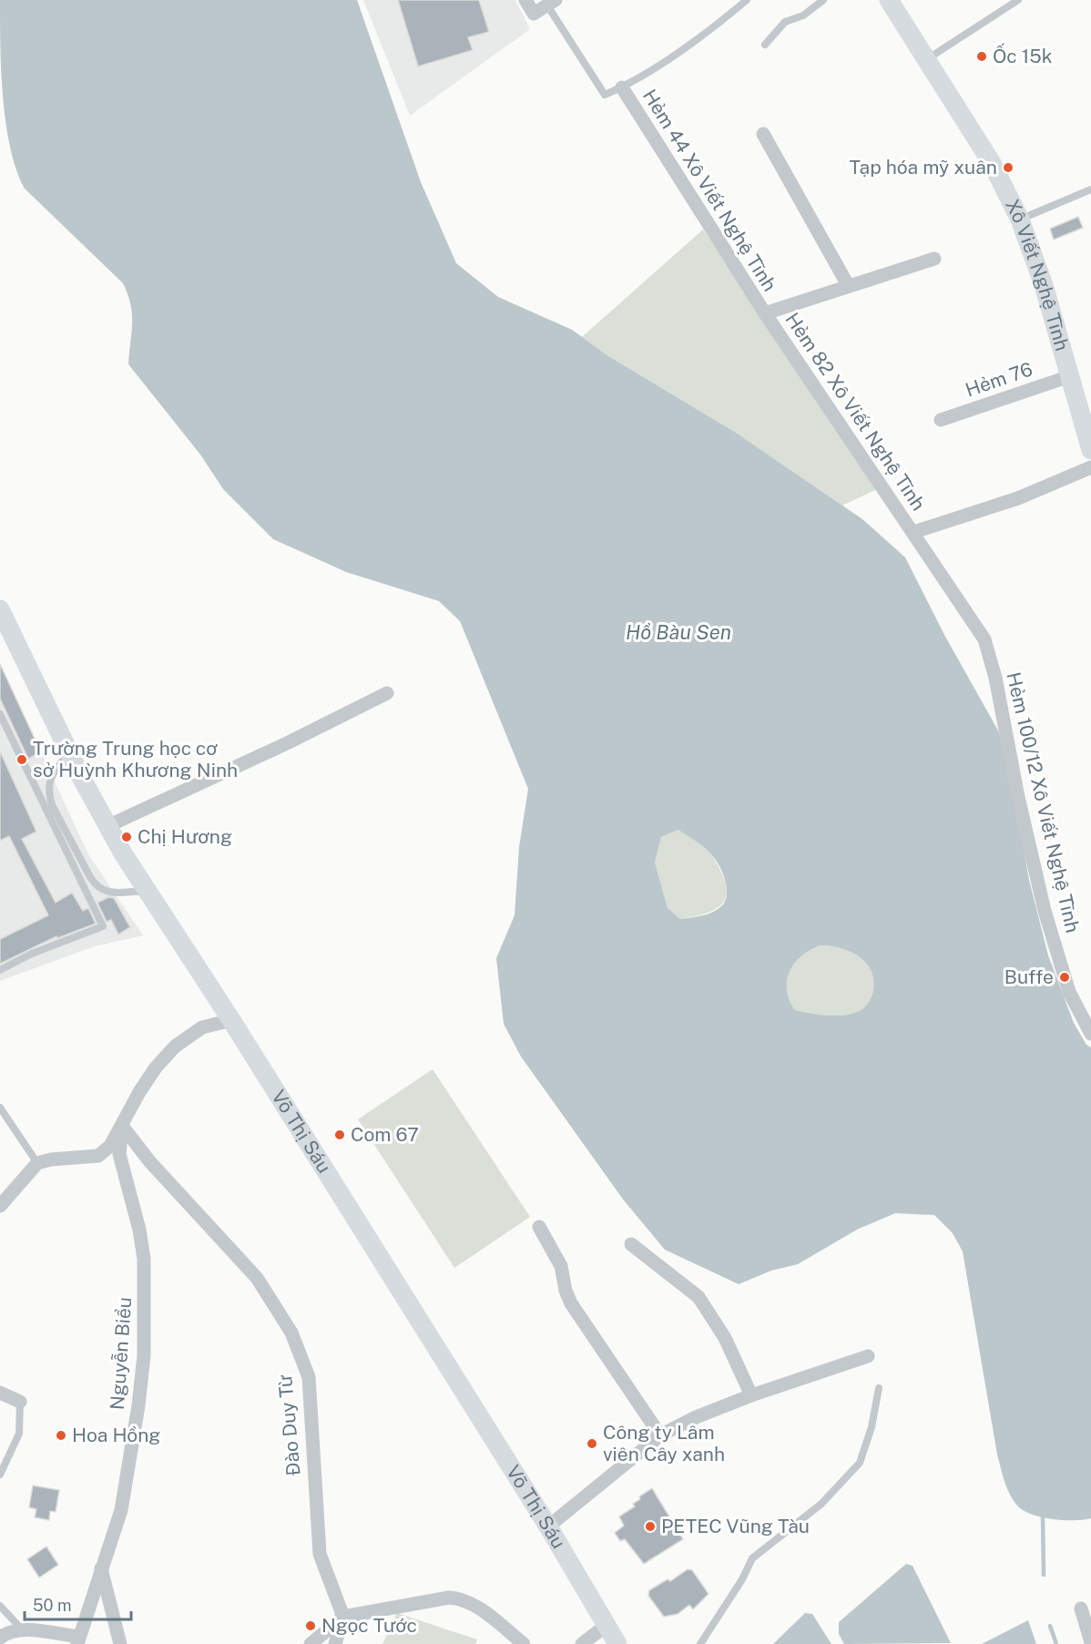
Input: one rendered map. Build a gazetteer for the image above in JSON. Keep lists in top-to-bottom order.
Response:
{
  "streets": {
    "main road": ["Xô Viết Nghệ Tĩnh", "Võ Thị Sáu"],
    "street": [
      "Hẻm 44 Xô Viết Nghệ Tĩnh",
      "Hẻm 76",
      "Hẻm 82 Xô Viết Nghệ Tĩnh",
      "Hẻm 100/12 Xô Viết Nghệ Tĩnh",
      "Nguyễn Biểu",
      "Đào Duy Từ"
    ]
  },
  "crossings": [
    ["Hẻm 44 Xô Viết Nghệ Tĩnh", "Hẻm 82 Xô Viết Nghệ Tĩnh"],
    ["Xô Viết Nghệ Tĩnh", "Hẻm 76"],
    ["Hẻm 82 Xô Viết Nghệ Tĩnh", "Hẻm 100/12 Xô Viết Nghệ Tĩnh"],
    ["Nguyễn Biểu", "Đào Duy Từ"]
  ],
  "water": ["Hồ Bàu Sen"],
  "places": [
    "Ốc 15k",
    "Tạp hóa mỹ xuân",
    "Trường Trung học cơ sở Huỳnh Khương Ninh",
    "Chị Hương",
    "Buffe",
    "Com 67",
    "Hoa Hồng",
    "Công ty Lâm viên Cây xanh",
    "PETEC Vũng Tàu",
    "Ngọc Tước"
  ],
  "scale_bar": "50 m"
}
